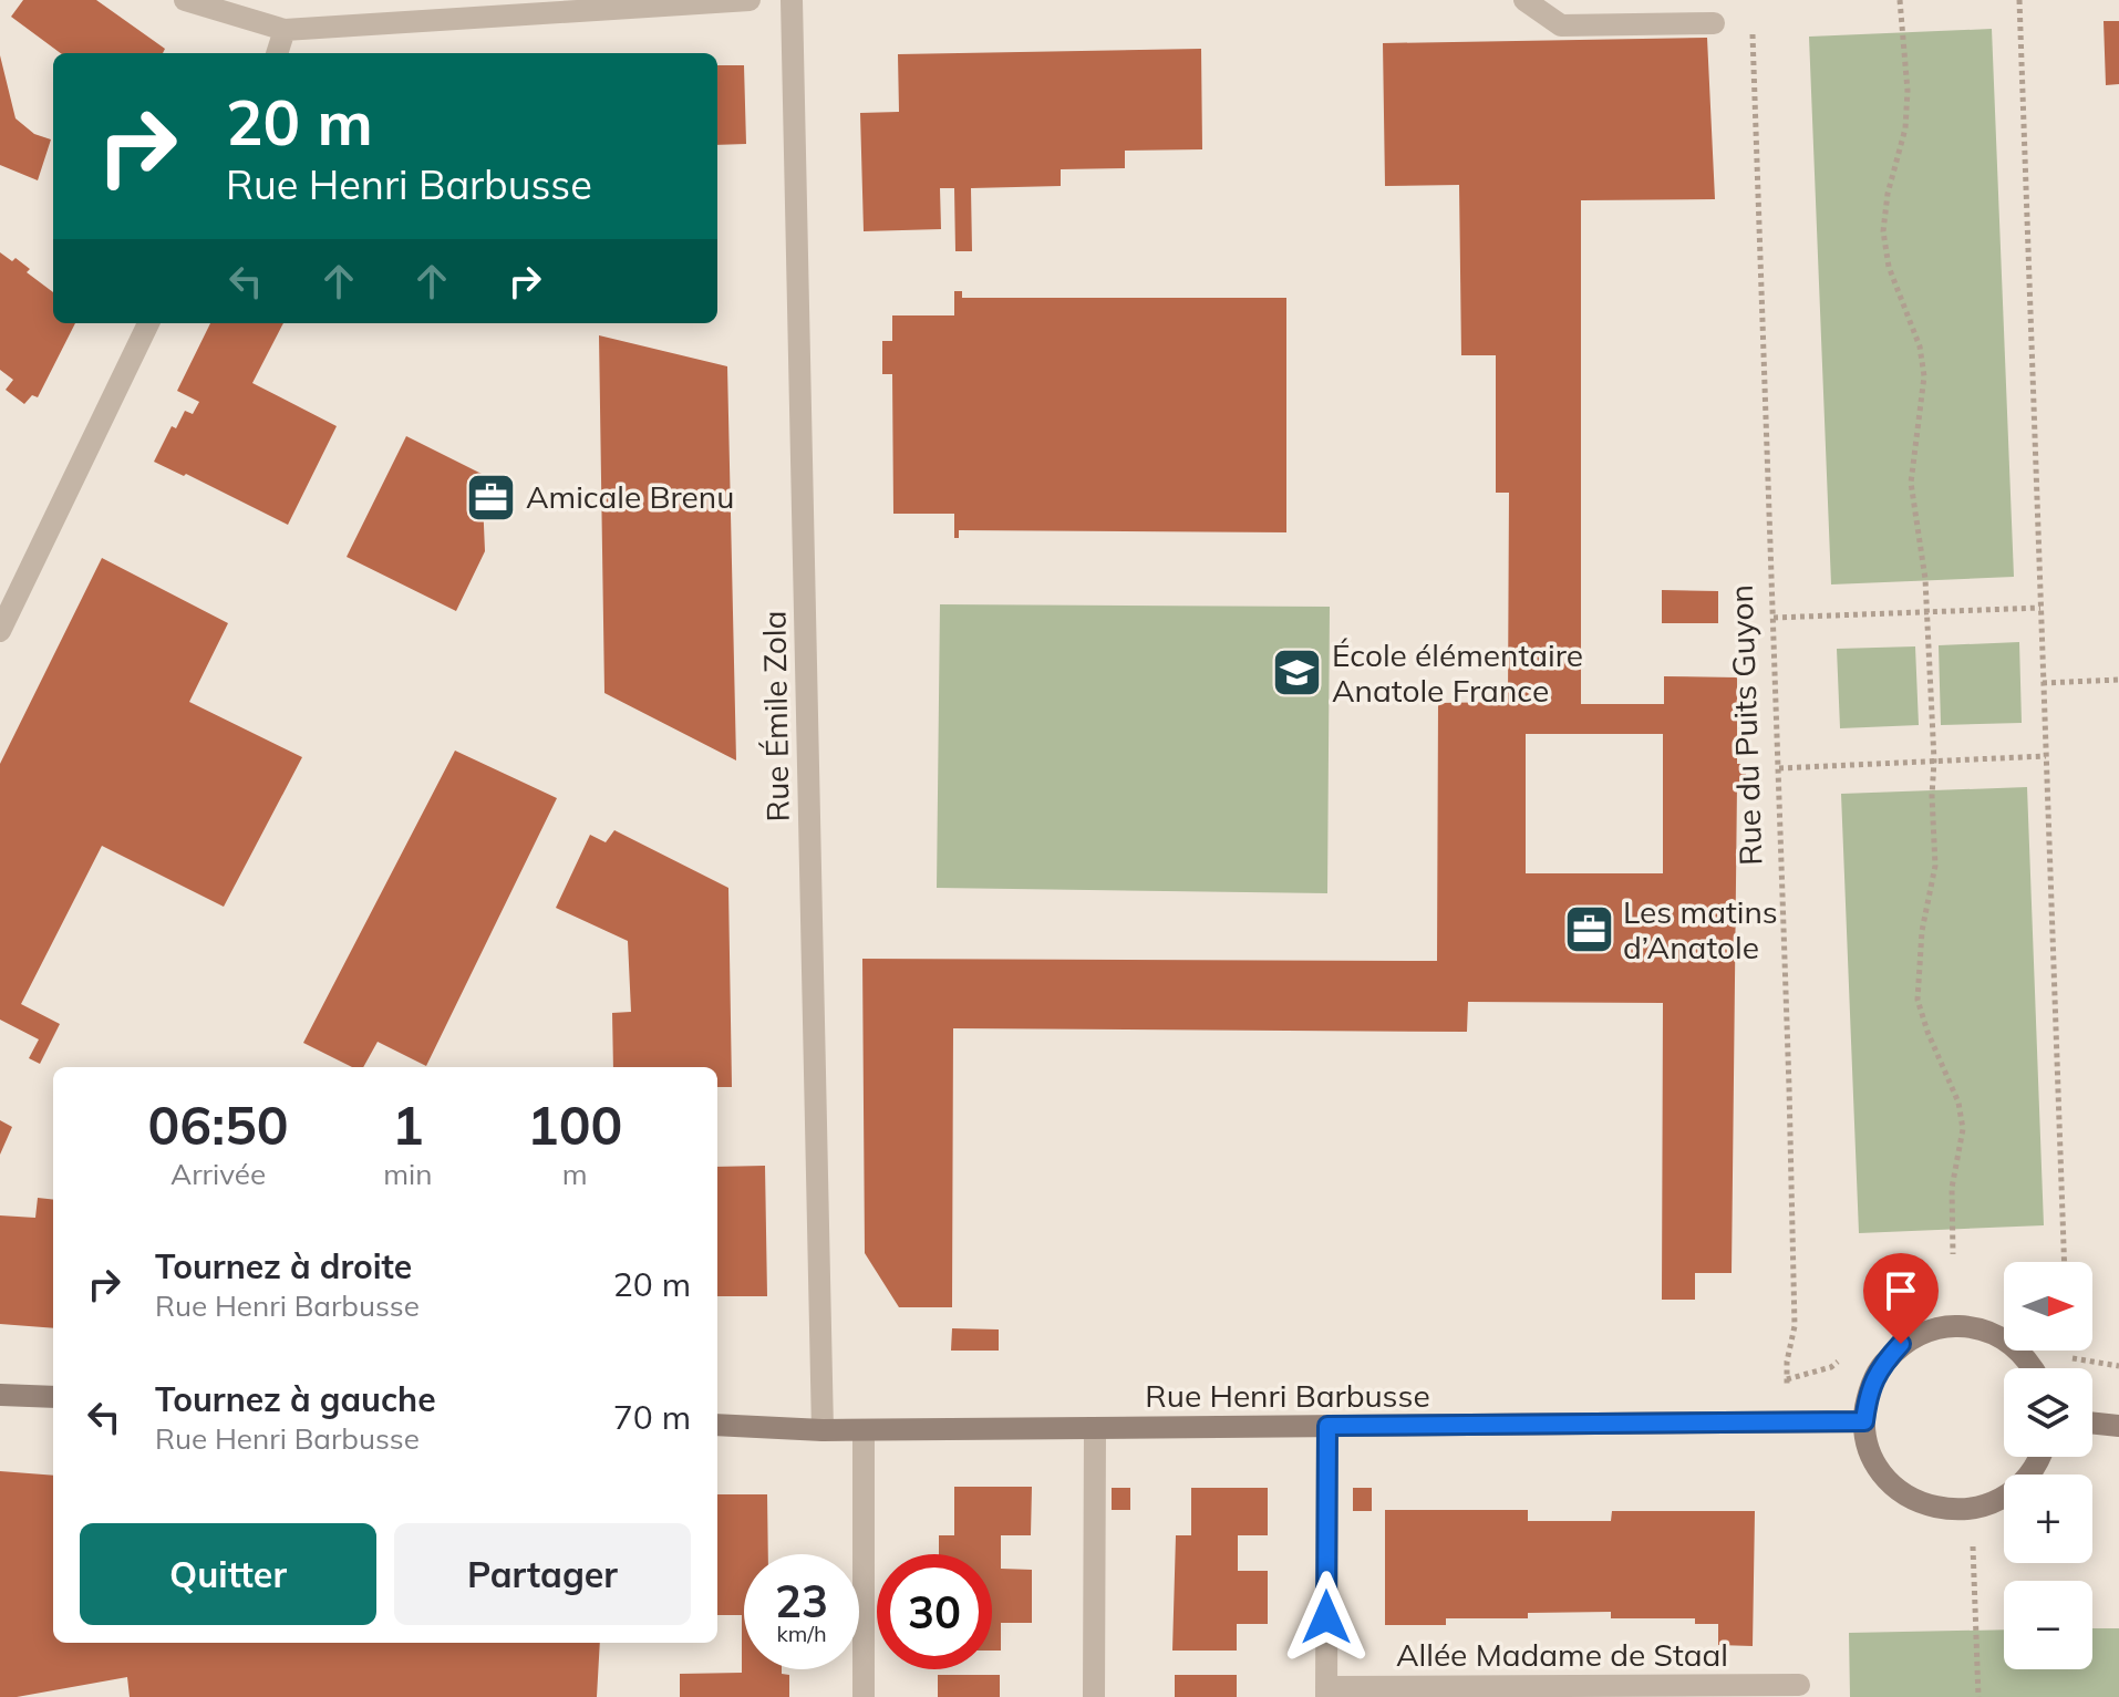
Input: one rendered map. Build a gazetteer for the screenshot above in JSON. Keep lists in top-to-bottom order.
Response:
{
  "streets": {
    "street": ["Rue Émile Zola", "Rue Henri Barbusse", "Allée Madame de Staal"],
    "path": ["Rue du Puits Guyon"]
  },
  "crossings": [
    ["Rue Émile Zola", "Rue Henri Barbusse"],
    ["Rue du Puits Guyon", "Rue Henri Barbusse"]
  ],
  "places": {
    "office": ["Amicale Brenu", "Les matins d’Anatole"],
    "school or university": ["École élémentaire Anatole France"]
  },
  "north": "right",
  "page": {
    "turn": ["20 m", "Rue Henri Barbusse"],
    "eta": [
      "06:50",
      "Arrivée",
      "1",
      "min",
      "100",
      "m"
    ],
    "list": [
      {
        "name": "Tournez à droite",
        "note": "Rue Henri Barbusse",
        "value": "20 m"
      },
      {
        "name": "Tournez à gauche",
        "note": "Rue Henri Barbusse",
        "value": "70 m"
      }
    ],
    "map_buttons": ["+", "−"],
    "buttons": ["Quitter", "Partager"],
    "speed": "23 km/h",
    "limit": "30"
  }
}
